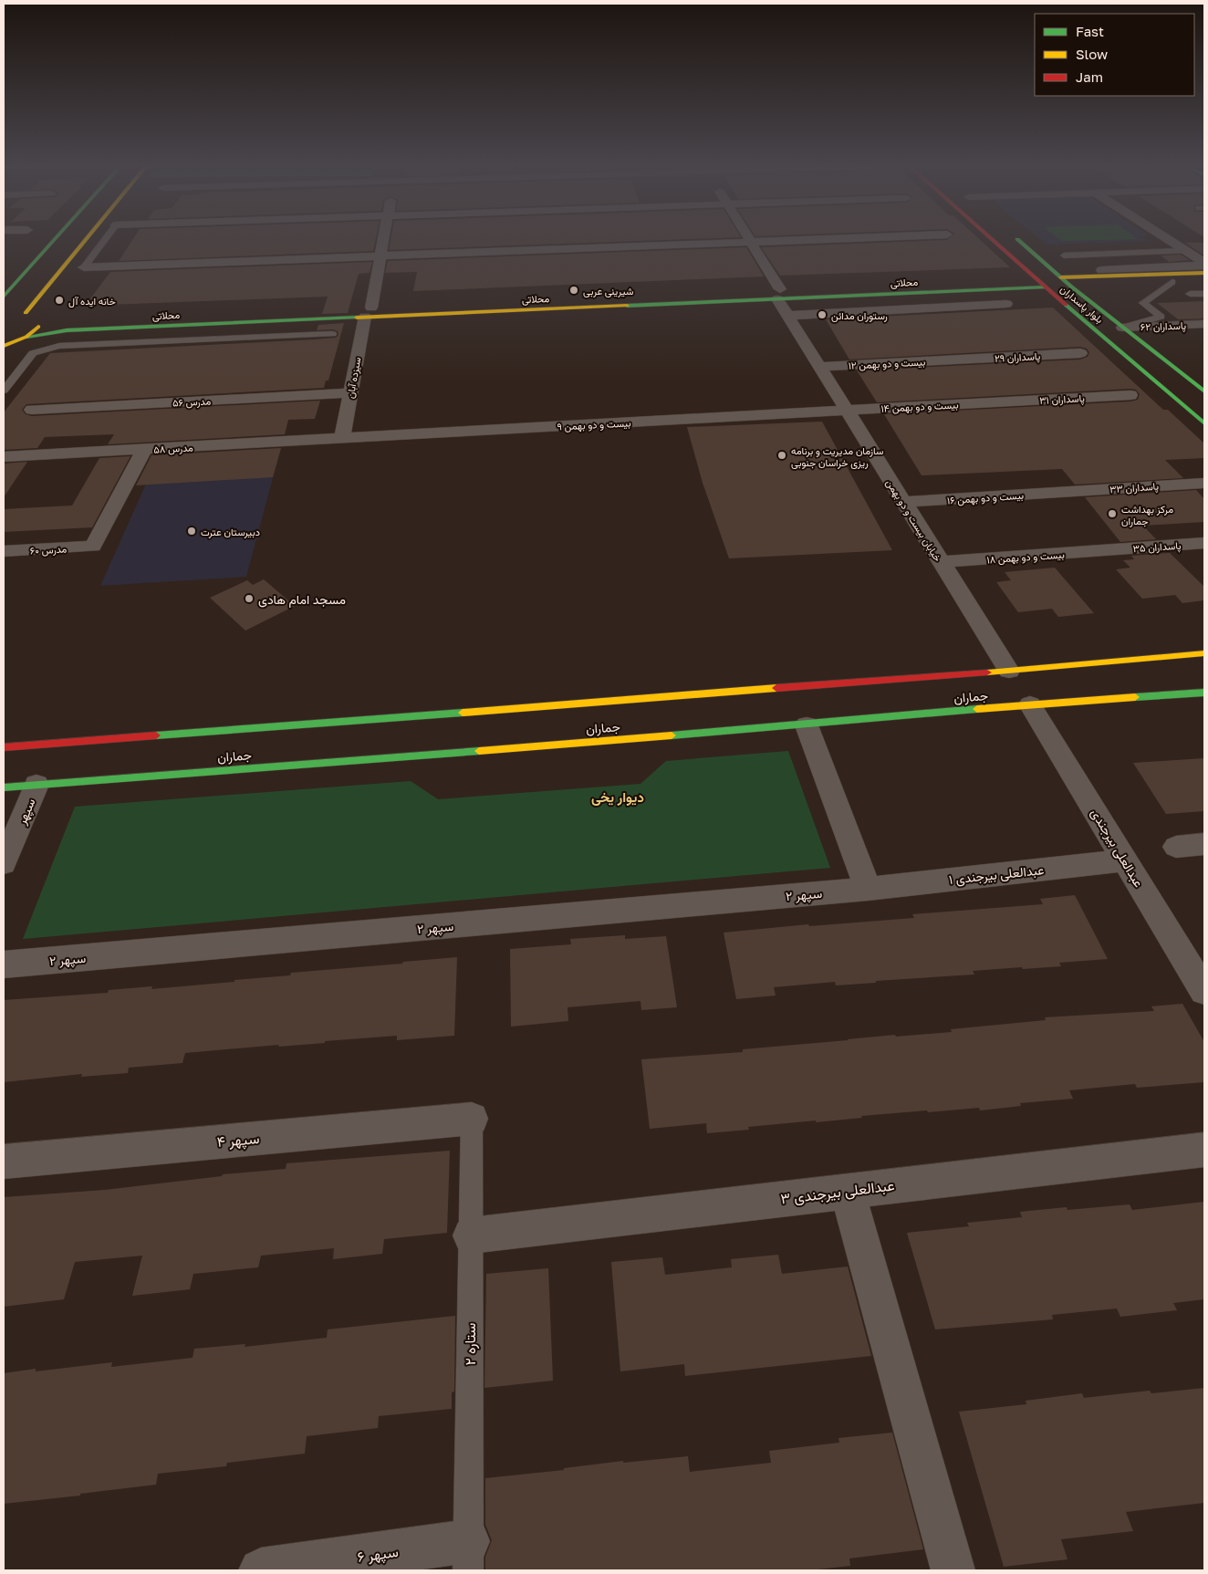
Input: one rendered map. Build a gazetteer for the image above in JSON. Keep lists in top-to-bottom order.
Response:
{
  "streets": {
    "main road": ["محلاتی", "بلوار پاسداران", "جماران"],
    "street": [
      "پاسداران ۶۲",
      "پاسداران ۲۹",
      "بیست و دو بهمن ۱۲",
      "سیزده آبان",
      "پاسداران ۳۱",
      "مدرس ۵۶",
      "بیست و دو بهمن ۱۴",
      "بیست و دو بهمن ۹",
      "مدرس ۵۸",
      "پاسداران ۳۳",
      "بیست و دو بهمن ۱۶",
      "خیابان بیست و دو بهمن",
      "پاسداران ۳۵",
      "مدرس ۶۰",
      "بیست و دو بهمن ۱۸",
      "سپهر",
      "عبدالعلی بیرجندی",
      "عبدالعلی بیرجندی ۱",
      "سپهر ۲",
      "سپهر ۴",
      "عبدالعلی بیرجندی ۳",
      "سپهر ۶"
    ],
    "lane": ["ستاره ۲"]
  },
  "crossings": [
    ["محلاتی", "بلوار پاسداران"],
    ["محلاتی", "سیزده آبان"],
    ["محلاتی", "خیابان بیست و دو بهمن"],
    ["بلوار پاسداران", "پاسداران ۶۲"],
    ["پاسداران ۲۹", "بیست و دو بهمن ۱۲"],
    ["بیست و دو بهمن ۱۲", "خیابان بیست و دو بهمن"],
    ["سیزده آبان", "مدرس ۵۶"],
    ["سیزده آبان", "بیست و دو بهمن ۹"],
    ["سیزده آبان", "مدرس ۵۸"],
    ["پاسداران ۳۱", "بیست و دو بهمن ۱۴"],
    ["بیست و دو بهمن ۱۴", "بیست و دو بهمن ۹"],
    ["بیست و دو بهمن ۱۴", "خیابان بیست و دو بهمن"],
    ["بیست و دو بهمن ۹", "مدرس ۵۸"],
    ["بیست و دو بهمن ۹", "خیابان بیست و دو بهمن"],
    ["مدرس ۵۸", "مدرس ۶۰"],
    ["پاسداران ۳۳", "بیست و دو بهمن ۱۶"],
    ["بیست و دو بهمن ۱۶", "خیابان بیست و دو بهمن"],
    ["خیابان بیست و دو بهمن", "بیست و دو بهمن ۱۸"],
    ["خیابان بیست و دو بهمن", "جماران"],
    ["پاسداران ۳۵", "بیست و دو بهمن ۱۸"],
    ["جماران", "سپهر"],
    ["جماران", "عبدالعلی بیرجندی"],
    ["عبدالعلی بیرجندی", "عبدالعلی بیرجندی ۱"],
    ["عبدالعلی بیرجندی ۱", "سپهر ۲"],
    ["سپهر ۴", "ستاره ۲"],
    ["عبدالعلی بیرجندی ۳", "ستاره ۲"],
    ["ستاره ۲", "سپهر ۶"]
  ],
  "districts": ["دیوار یخی"],
  "places": [
    "شیرینی عربی",
    "خانه ایده آل",
    "رستوران مدائن",
    "سازمان مدیریت و برنامه ریزی خراسان جنوبی",
    "مرکز بهداشت جماران",
    "دبیرستان عترت",
    "مسجد امام هادی"
  ],
  "legend": ["Fast", "Slow", "Jam"]
}
